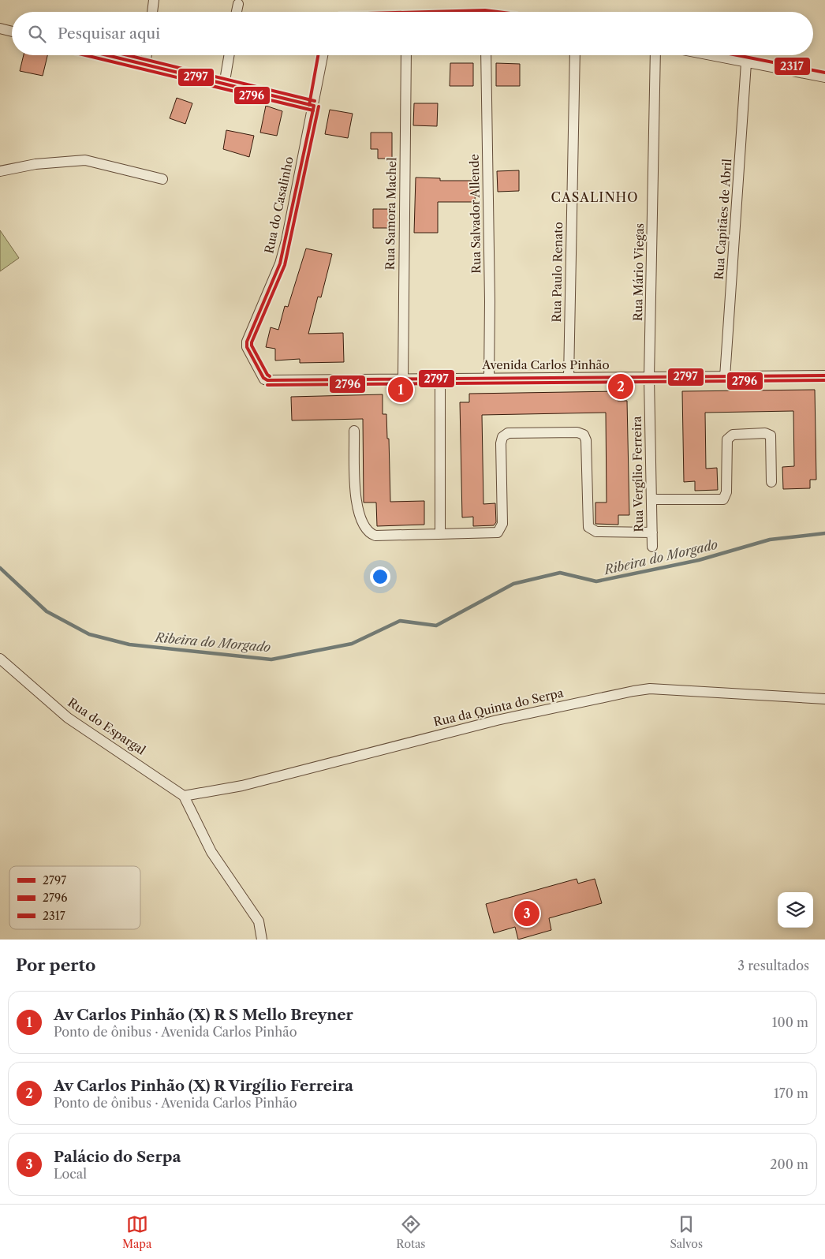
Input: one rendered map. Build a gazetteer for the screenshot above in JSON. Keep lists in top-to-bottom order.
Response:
{
  "streets": {
    "street": [
      "Rua do Casalinho",
      "Rua Samora Machel",
      "Rua Salvador Allende",
      "Rua Capitães de Abril",
      "Rua Paulo Renato",
      "Rua Mário Viegas",
      "Avenida Carlos Pinhão",
      "Rua Vergílio Ferreira",
      "Rua da Quinta do Serpa",
      "Rua do Espargal"
    ]
  },
  "crossings": [
    ["Rua do Casalinho", "Avenida Carlos Pinhão"],
    ["Rua Samora Machel", "Avenida Carlos Pinhão"],
    ["Rua Salvador Allende", "Avenida Carlos Pinhão"],
    ["Rua Capitães de Abril", "Avenida Carlos Pinhão"],
    ["Rua Paulo Renato", "Avenida Carlos Pinhão"],
    ["Rua Mário Viegas", "Avenida Carlos Pinhão"],
    ["Rua Mário Viegas", "Rua Vergílio Ferreira"],
    ["Avenida Carlos Pinhão", "Rua Vergílio Ferreira"],
    ["Rua da Quinta do Serpa", "Rua do Espargal"]
  ],
  "districts": ["CASALINHO"],
  "water": ["Ribeira do Morgado"],
  "lines": ["transit line 2317", "transit line 2797", "transit line 2796"],
  "legend": ["2797", "2796", "2317"],
  "page": {
    "search": "Pesquisar aqui",
    "pins": ["2", "1", "3"],
    "heading": ["Por perto", "3 resultados"],
    "list": [
      {
        "mark": "1",
        "name": "Av Carlos Pinhão (X) R S Mello Breyner",
        "note": "Ponto de ônibus · Avenida Carlos Pinhão",
        "value": "100 m"
      },
      {
        "mark": "2",
        "name": "Av Carlos Pinhão (X) R Virgílio Ferreira",
        "note": "Ponto de ônibus · Avenida Carlos Pinhão",
        "value": "170 m"
      },
      {
        "mark": "3",
        "name": "Palácio do Serpa",
        "note": "Local",
        "value": "200 m"
      }
    ],
    "nav": ["Mapa", "Rotas", "Salvos"]
  }
}
